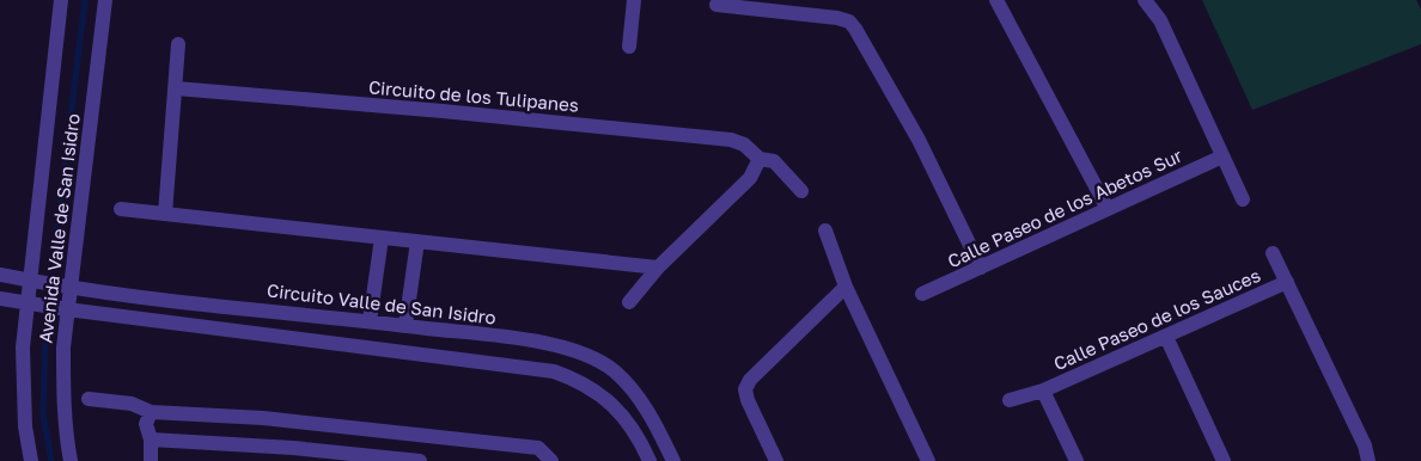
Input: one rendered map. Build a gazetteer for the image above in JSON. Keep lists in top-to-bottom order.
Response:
{
  "streets": {
    "street": [
      "Circuito de los Tulipanes",
      "Calle Paseo de los Abetos Sur",
      "Avenida Valle de San Isidro",
      "Circuito Valle de San Isidro",
      "Calle Paseo de los Sauces"
    ]
  },
  "crossings": [
    ["Avenida Valle de San Isidro", "Circuito Valle de San Isidro"]
  ]
}
